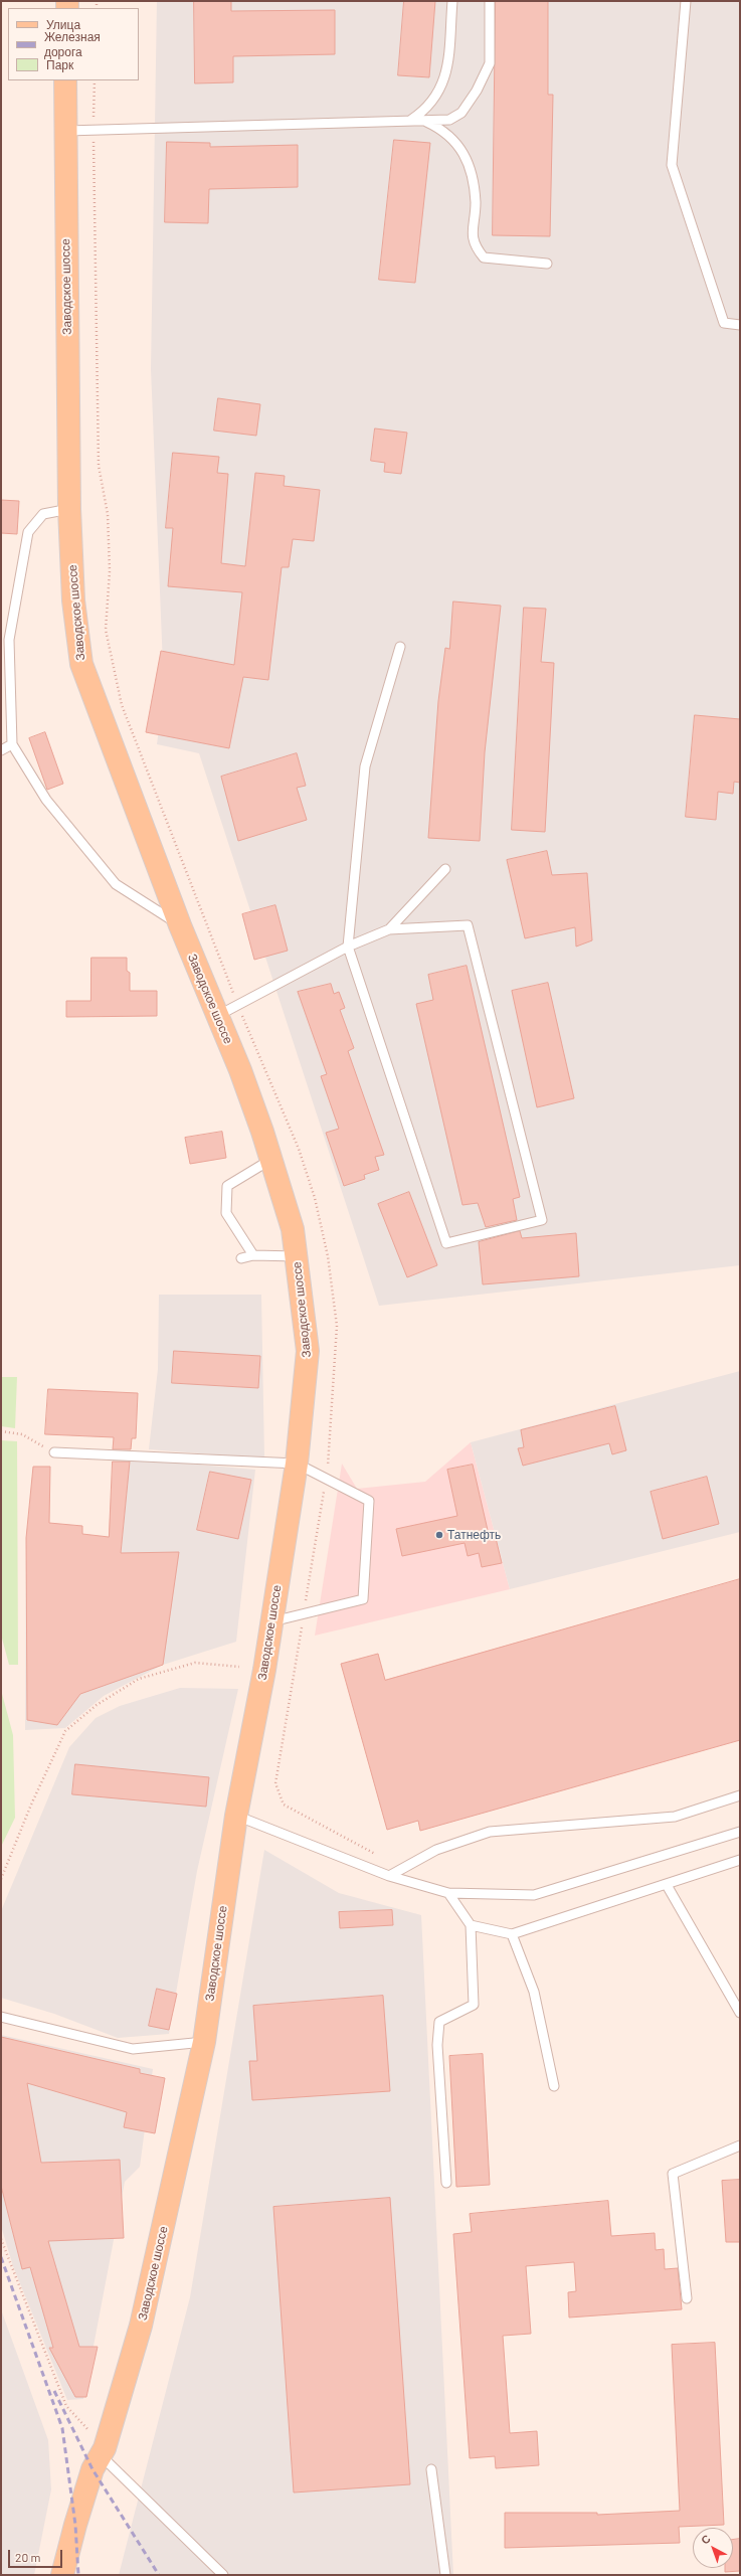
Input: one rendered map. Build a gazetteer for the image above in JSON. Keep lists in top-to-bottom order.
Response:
{
  "streets": {
    "main road": ["Заводское шоссе"]
  },
  "places": ["Татнефть"],
  "legend": ["Улица", "Железная дорога", "Парк"],
  "scale_bar": "20 m",
  "north": "top left"
}
